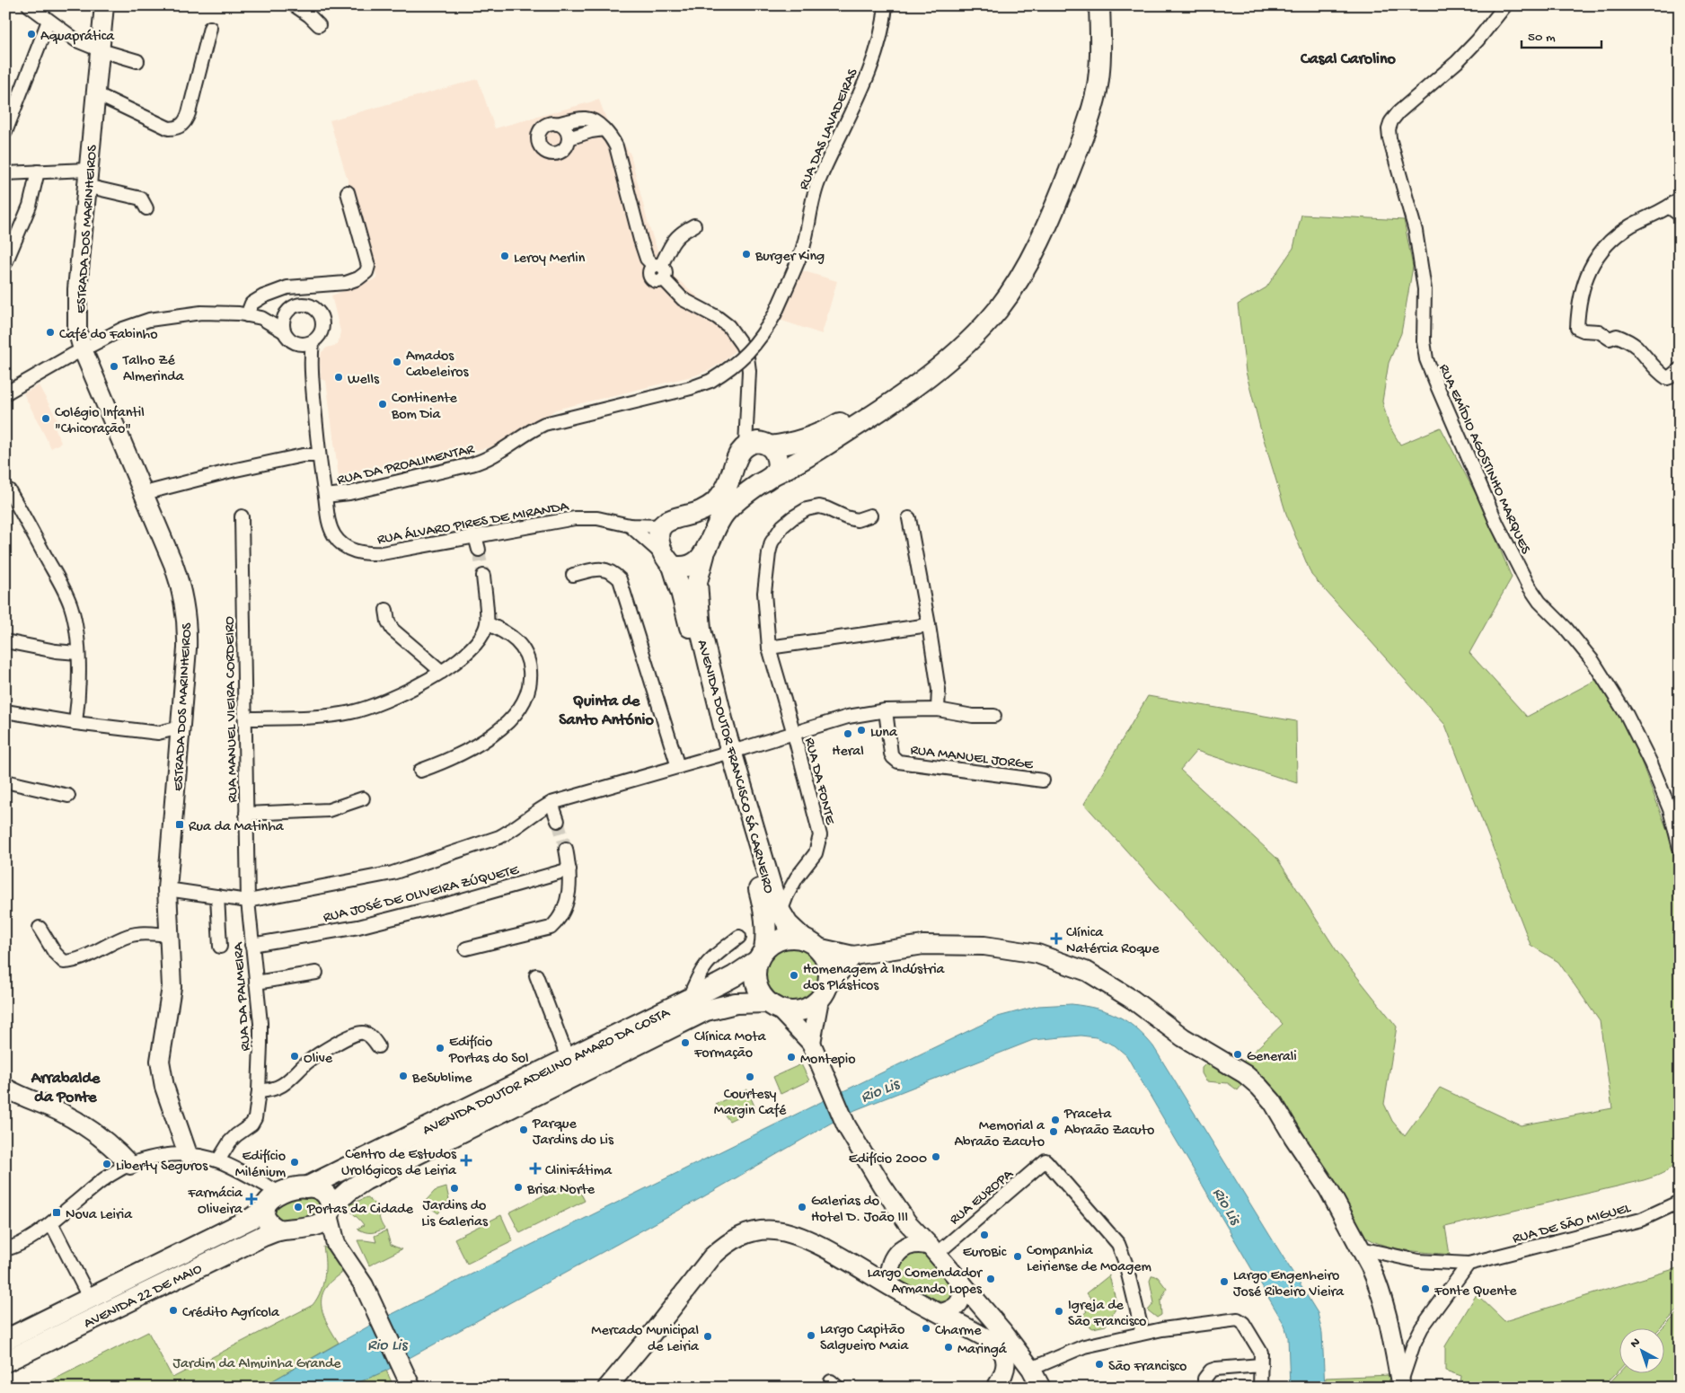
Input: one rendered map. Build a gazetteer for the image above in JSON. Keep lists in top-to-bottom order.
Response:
{
  "streets": {
    "main road": ["AVENIDA DOUTOR FRANCISCO SÁ CARNEIRO", "AVENIDA DOUTOR ADELINO AMARO DA COSTA", "AVENIDA 22 DE MAIO"],
    "street": [
      "RUA DAS LAVADEIRAS",
      "ESTRADA DOS MARINHEIROS",
      "RUA EMÍDIO AGOSTINHO MARQUES",
      "RUA DA PROALIMENTAR",
      "RUA ÁLVARO PIRES DE MIRANDA",
      "RUA MANUEL VIEIRA CORDEIRO",
      "RUA MANUEL JORGE",
      "RUA DA FONTE",
      "RUA JOSÉ DE OLIVEIRA ZÚQUETE",
      "RUA DA PALMEIRA",
      "RUA EUROPA",
      "RUA DE SÃO MIGUEL"
    ]
  },
  "crossings": [
    ["RUA DAS LAVADEIRAS", "RUA DA PROALIMENTAR"],
    ["ESTRADA DOS MARINHEIROS", "RUA ÁLVARO PIRES DE MIRANDA"],
    ["RUA DA PROALIMENTAR", "RUA ÁLVARO PIRES DE MIRANDA"],
    ["RUA ÁLVARO PIRES DE MIRANDA", "AVENIDA DOUTOR FRANCISCO SÁ CARNEIRO"],
    ["RUA MANUEL VIEIRA CORDEIRO", "RUA DA PALMEIRA"],
    ["AVENIDA DOUTOR FRANCISCO SÁ CARNEIRO", "RUA DA FONTE"],
    ["AVENIDA DOUTOR FRANCISCO SÁ CARNEIRO", "AVENIDA DOUTOR ADELINO AMARO DA COSTA"],
    ["RUA JOSÉ DE OLIVEIRA ZÚQUETE", "RUA DA PALMEIRA"],
    ["AVENIDA DOUTOR ADELINO AMARO DA COSTA", "AVENIDA 22 DE MAIO"]
  ],
  "districts": ["Casal Carolino", "Quinta de Santo António", "Arrabalde da Ponte"],
  "water": ["Rio Lis"],
  "parks": ["Jardim da Almuinha Grande"],
  "places": {
    "other": [
      "Aquaprática",
      "Burger King",
      "Leroy Merlin",
      "Café do Fabinho",
      "Amados Cabeleiros",
      "Talho Zé Almerinda",
      "Wells",
      "Continente Bom Dia",
      "Colégio Infantil \"Chicoração\"",
      "Luna",
      "Heral",
      "Homenagem à Indústria dos Plásticos",
      "Clínica Mota Formação",
      "Edifício Portas do Sol",
      "Generali",
      "Olive",
      "Montepio",
      "BeSublime",
      "Courtesy Margin Café",
      "Praceta Abraão Zacuto",
      "Parque Jardins do Lis",
      "Memorial a Abraão Zacuto",
      "Edifício 2000",
      "Edifício Milénium",
      "Liberty Seguros",
      "Brisa Norte",
      "Jardins do Lis Galerias",
      "Portas da Cidade",
      "Galerias do Hotel D. João III",
      "EuroBic",
      "Companhia Leiriense de Moagem",
      "Largo Comendador Armando Lopes",
      "Largo Engenheiro José Ribeiro Vieira",
      "Fonte Quente",
      "Crédito Agrícola",
      "Igreja de São Francisco",
      "Charme",
      "Largo Capitão Salgueiro Maia",
      "Mercado Municipal de Leiria",
      "Maringá",
      "São Francisco"
    ],
    "transit": ["Rua da Matinha", "Nova Leiria"],
    "health": [
      "Clínica Natércia Roque",
      "Centro de Estudos Urológicos de Leiria",
      "CliniFátima",
      "Farmácia Oliveira"
    ]
  },
  "scale_bar": "50 m",
  "north": "top left"
}
